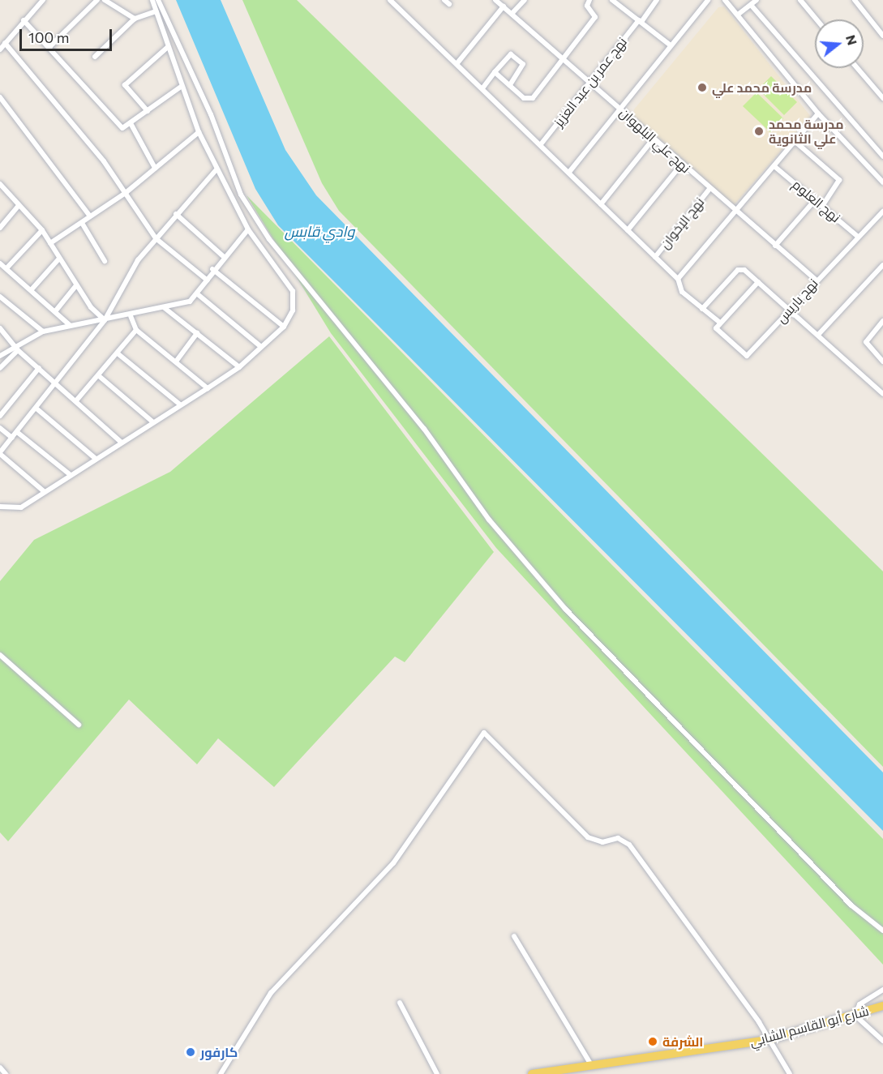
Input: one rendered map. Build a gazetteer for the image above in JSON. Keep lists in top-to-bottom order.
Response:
{
  "streets": {
    "main road": ["شارع أبو القاسم الشابي"],
    "street": [
      "نهج عمر بن عبد العزيز",
      "نهج علي البلهوان",
      "نهج العلوم",
      "نهج الإخوان",
      "نهج باريس"
    ]
  },
  "crossings": [
    ["نهج عمر بن عبد العزيز", "نهج علي البلهوان"],
    ["نهج علي البلهوان", "نهج الإخوان"],
    ["نهج علي البلهوان", "نهج باريس"],
    ["نهج العلوم", "نهج باريس"]
  ],
  "water": ["وادي قابس"],
  "places": [
    "مدرسة محمد علي",
    "مدرسة محمد علي الثانوية",
    "الشرفة",
    "كارفور"
  ],
  "scale_bar": "100 m",
  "north": "right"
}
